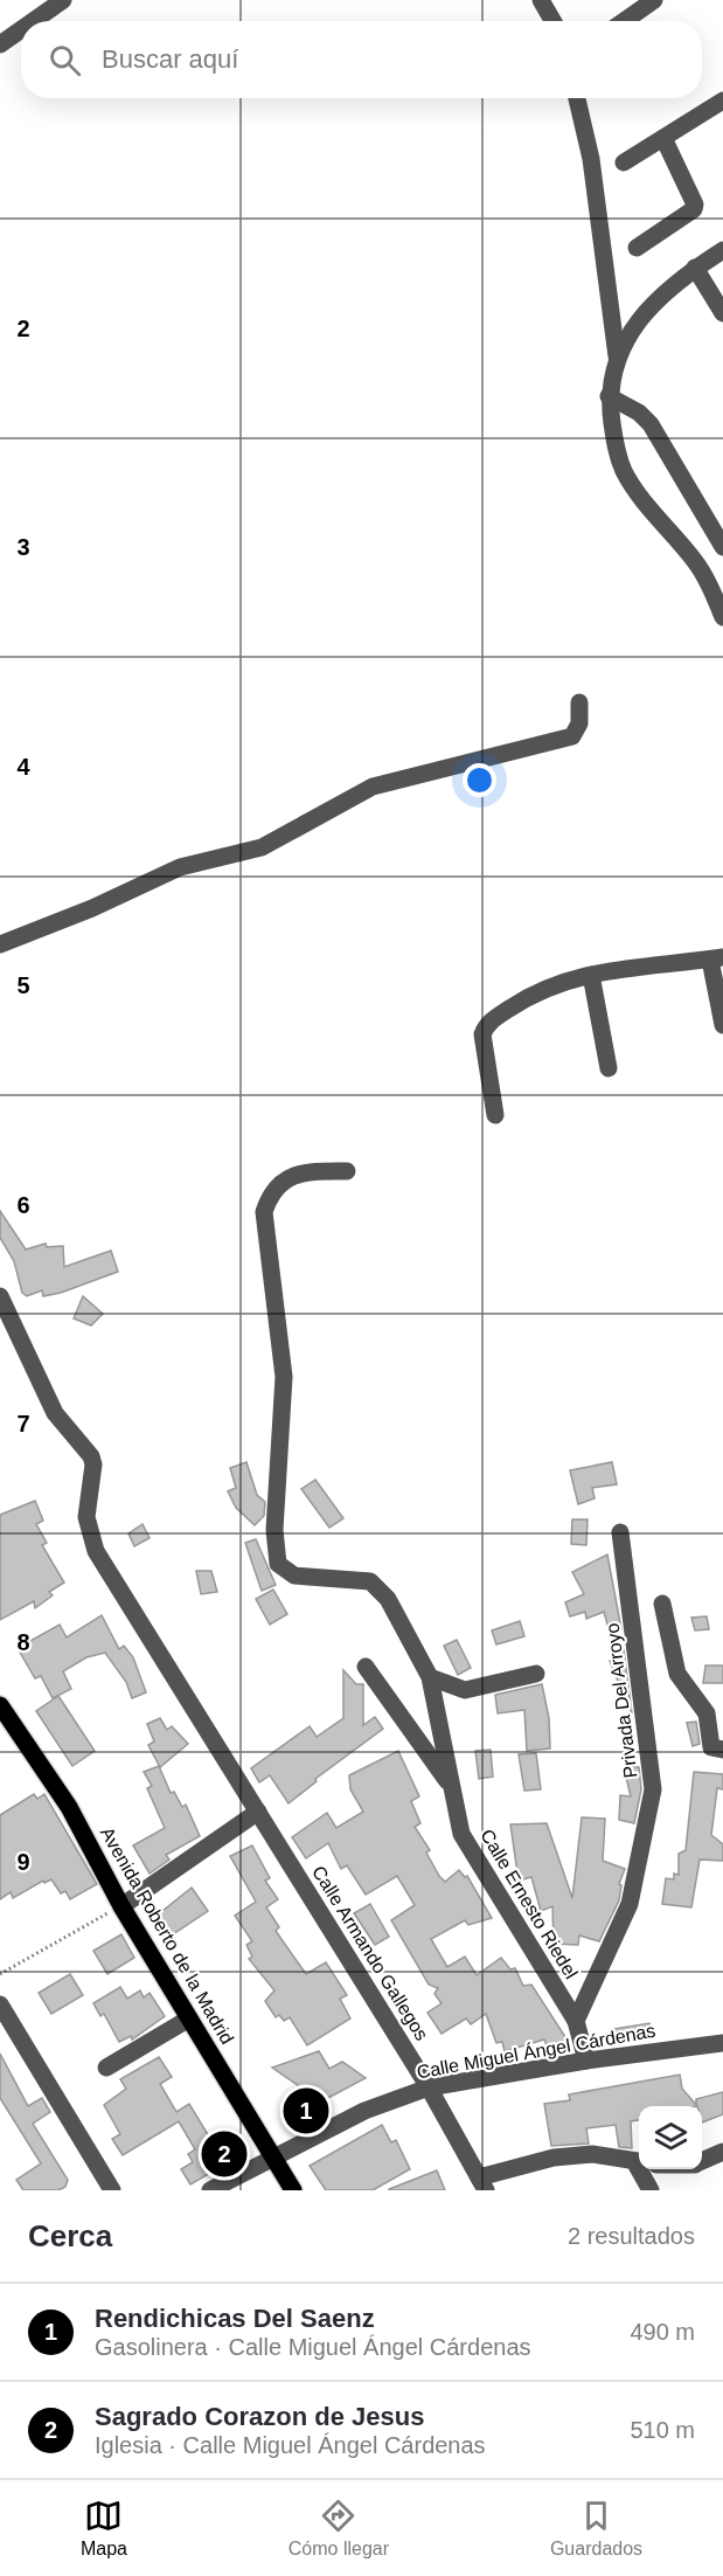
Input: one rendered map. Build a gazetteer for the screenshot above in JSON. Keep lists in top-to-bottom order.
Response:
{
  "streets": {
    "main road": ["Avenida Roberto de la Madrid"],
    "street": [
      "Privada Del Arroyo",
      "Calle Ernesto Riedel",
      "Calle Armando Gallegos",
      "Calle Miguel Ángel Cárdenas"
    ]
  },
  "crossings": [
    ["Privada Del Arroyo", "Calle Ernesto Riedel"],
    ["Avenida Roberto de la Madrid", "Calle Miguel Ángel Cárdenas"],
    ["Calle Armando Gallegos", "Calle Miguel Ángel Cárdenas"]
  ],
  "page": {
    "search": "Buscar aquí",
    "pins": ["1", "2"],
    "heading": ["Cerca", "2 resultados"],
    "list": [
      {
        "mark": "1",
        "name": "Rendichicas Del Saenz",
        "note": "Gasolinera · Calle Miguel Ángel Cárdenas",
        "value": "490 m"
      },
      {
        "mark": "2",
        "name": "Sagrado Corazon de Jesus",
        "note": "Iglesia · Calle Miguel Ángel Cárdenas",
        "value": "510 m"
      }
    ],
    "nav": ["Mapa", "Cómo llegar", "Guardados"]
  },
  "grid": {
    "rows": [
      "2",
      "3",
      "4",
      "5",
      "6",
      "7",
      "8",
      "9"
    ]
  }
}
